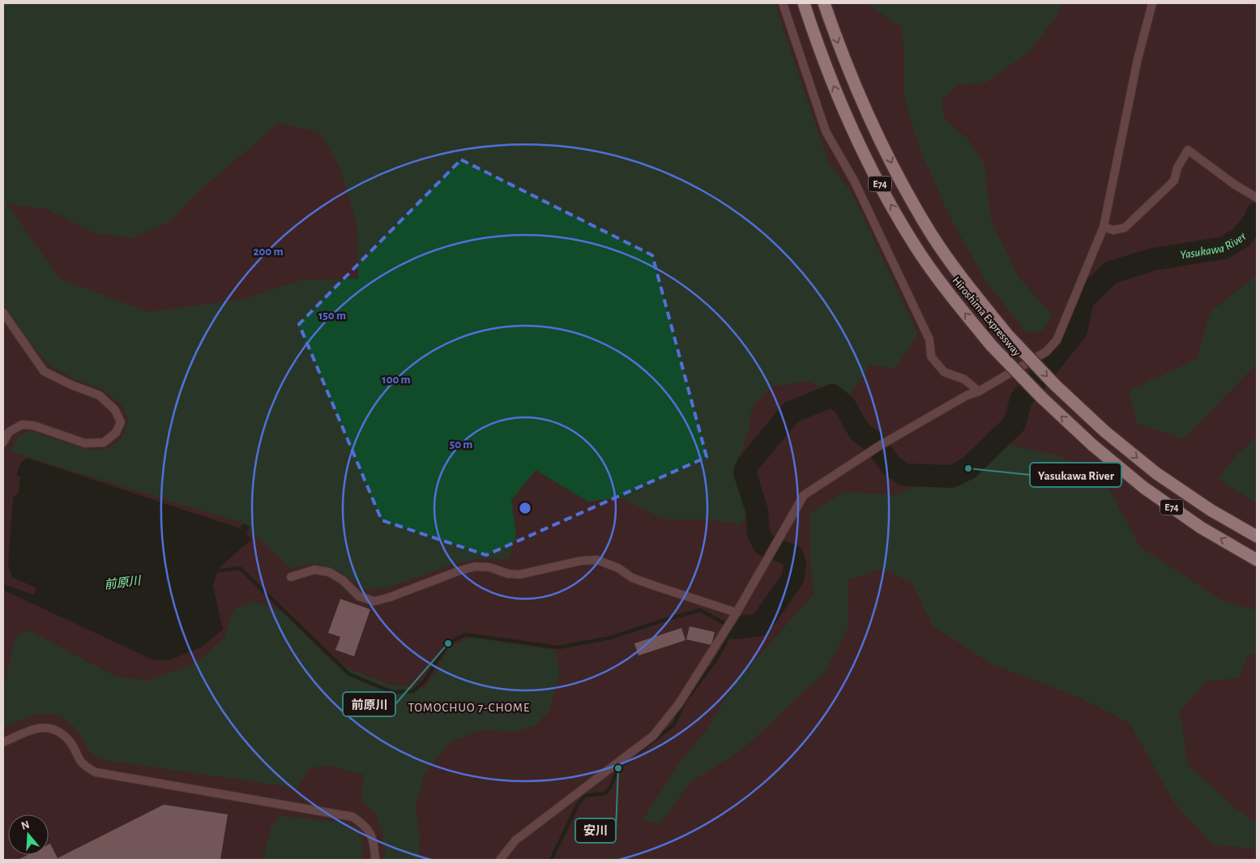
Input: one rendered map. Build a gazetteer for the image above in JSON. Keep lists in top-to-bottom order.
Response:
{
  "streets": {
    "highway": ["E74", "Hiroshima Expressway"]
  },
  "districts": ["TOMOCHUO 7-CHOME"],
  "water": ["Yasukawa River", "前原川"],
  "places": ["Yasukawa River", "前原川", "安川"],
  "north": "top",
  "rings": [
    "200 m",
    "150 m",
    "100 m",
    "50 m"
  ]
}
